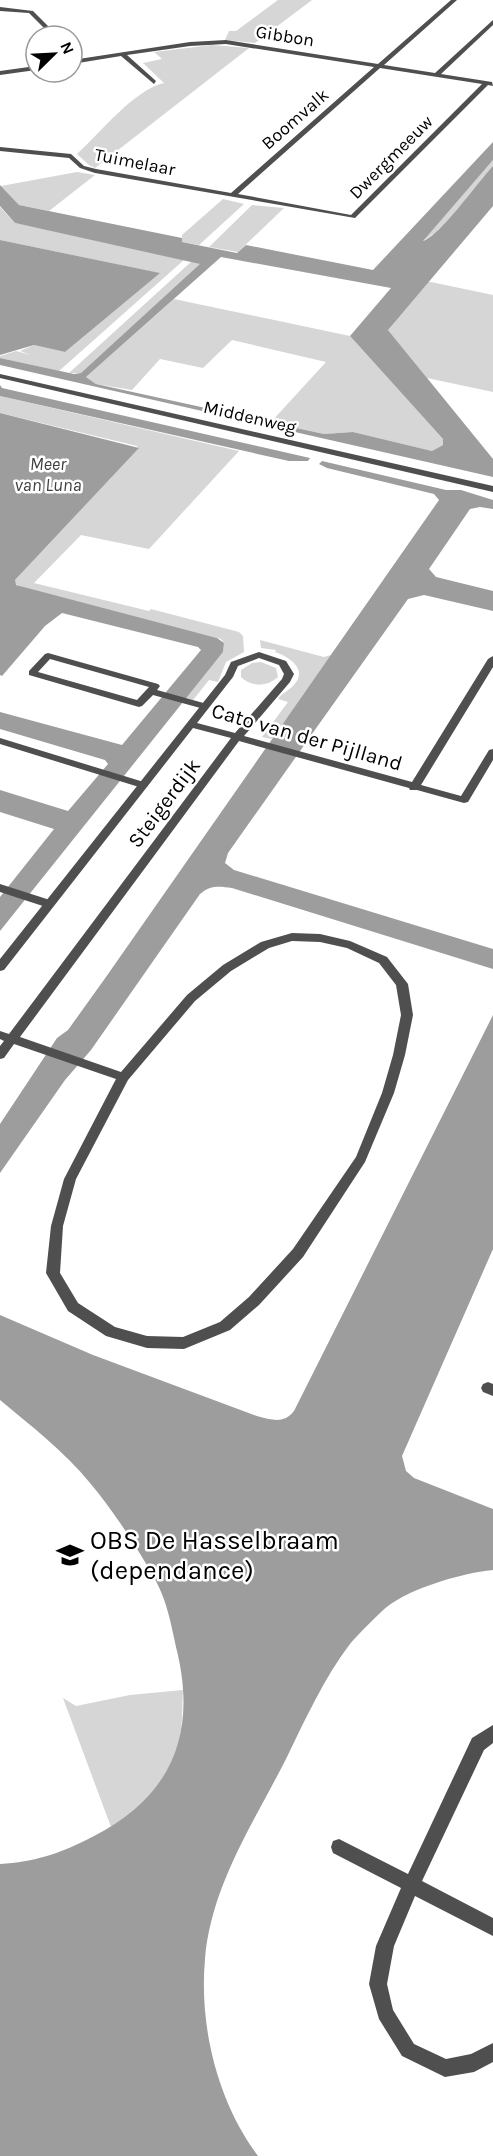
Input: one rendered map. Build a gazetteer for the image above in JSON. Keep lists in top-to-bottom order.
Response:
{
  "streets": {
    "street": [
      "Gibbon",
      "Boomvalk",
      "Dwergmeeuw",
      "Tuimelaar",
      "Middenweg",
      "Cato van der Pijlland",
      "Steigerdijk"
    ]
  },
  "crossings": [
    ["Gibbon", "Boomvalk"],
    ["Gibbon", "Dwergmeeuw"],
    ["Boomvalk", "Dwergmeeuw"],
    ["Boomvalk", "Tuimelaar"],
    ["Dwergmeeuw", "Tuimelaar"],
    ["Cato van der Pijlland", "Steigerdijk"]
  ],
  "water": ["Meer van Luna"],
  "places": {
    "school or university": ["OBS De Hasselbraam (dependance)"]
  },
  "north": "top right"
}
